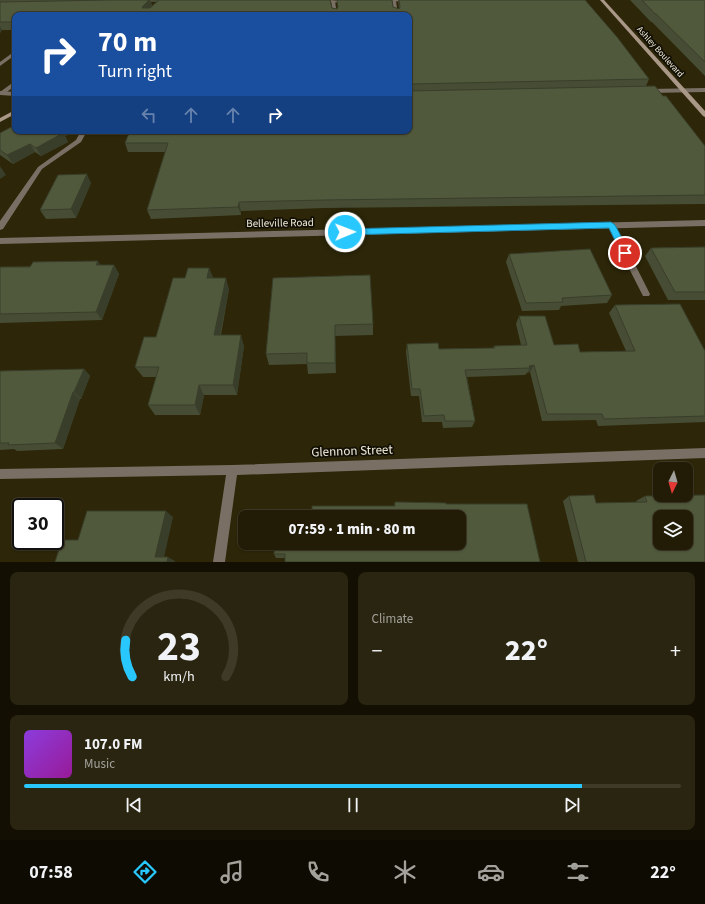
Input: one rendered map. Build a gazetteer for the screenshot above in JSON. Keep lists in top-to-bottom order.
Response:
{
  "streets": {
    "main road": ["Ashley Boulevard"],
    "street": ["Belleville Road", "Glennon Street"]
  },
  "north": "bottom",
  "page": {
    "turn": ["70 m", "Turn right"],
    "limit": "30",
    "trip": "07:59 · 1 min · 80 m",
    "tile": "Climate",
    "heat": ["−", "22°", "+"],
    "song": ["107.0 FM", "Music"],
    "tabs": ["07:58", "22°"],
    "gauge": ["23", "km/h"]
  }
}
